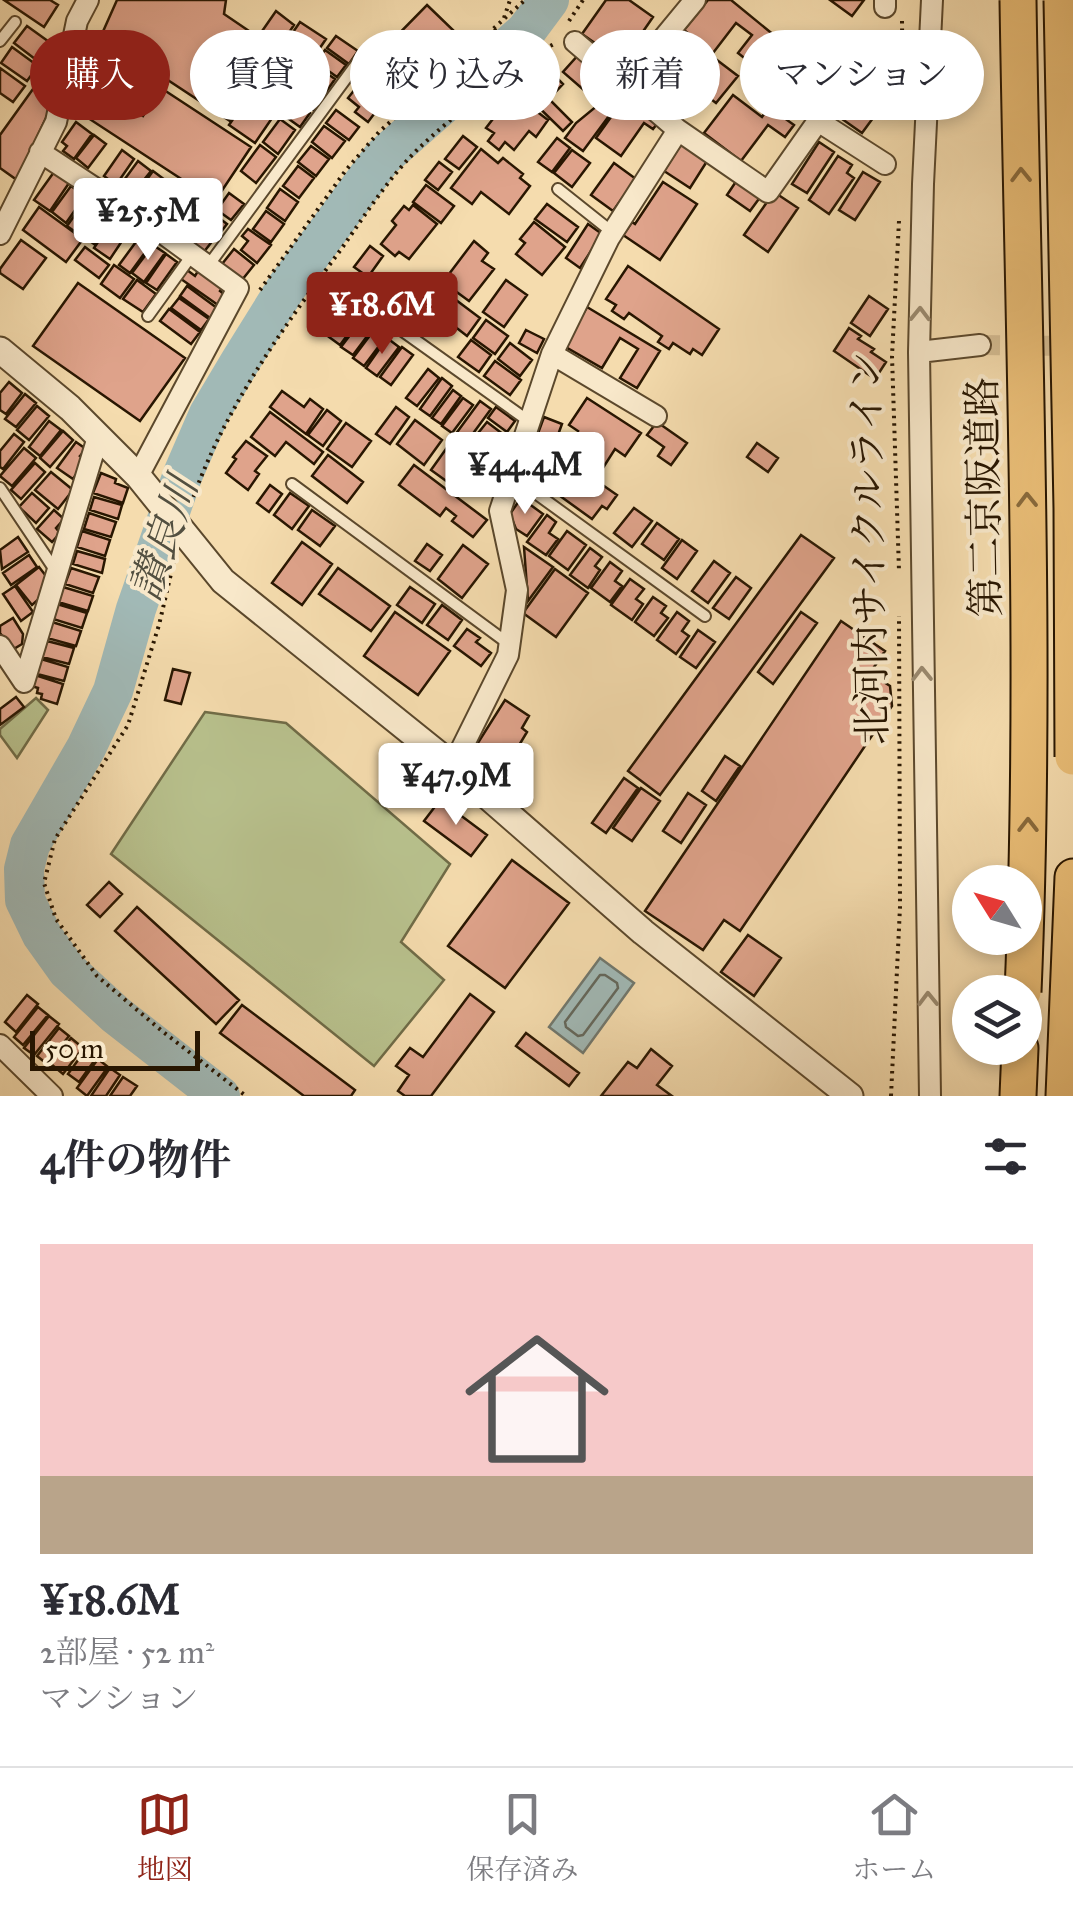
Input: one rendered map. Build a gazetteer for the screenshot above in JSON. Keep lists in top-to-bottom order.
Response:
{
  "streets": {
    "highway": ["第二京阪道路"],
    "path": ["北河内サイクルライン"]
  },
  "water": ["讃良川"],
  "scale_bar": "50 m",
  "north": "top left",
  "page": {
    "chip": [
      "購入",
      "賃貸",
      "絞り込み",
      "新着",
      "マンション"
    ],
    "price": [
      "¥25.5M",
      "¥18.6M",
      "¥44.4M",
      "¥47.9M"
    ],
    "scale": "50 m",
    "heading": "4件の物件",
    "list": [
      {
        "name": "¥18.6M",
        "note": "2部屋 · 52 m² · マンション"
      }
    ],
    "tabs": ["地図", "保存済み", "ホーム"]
  }
}
